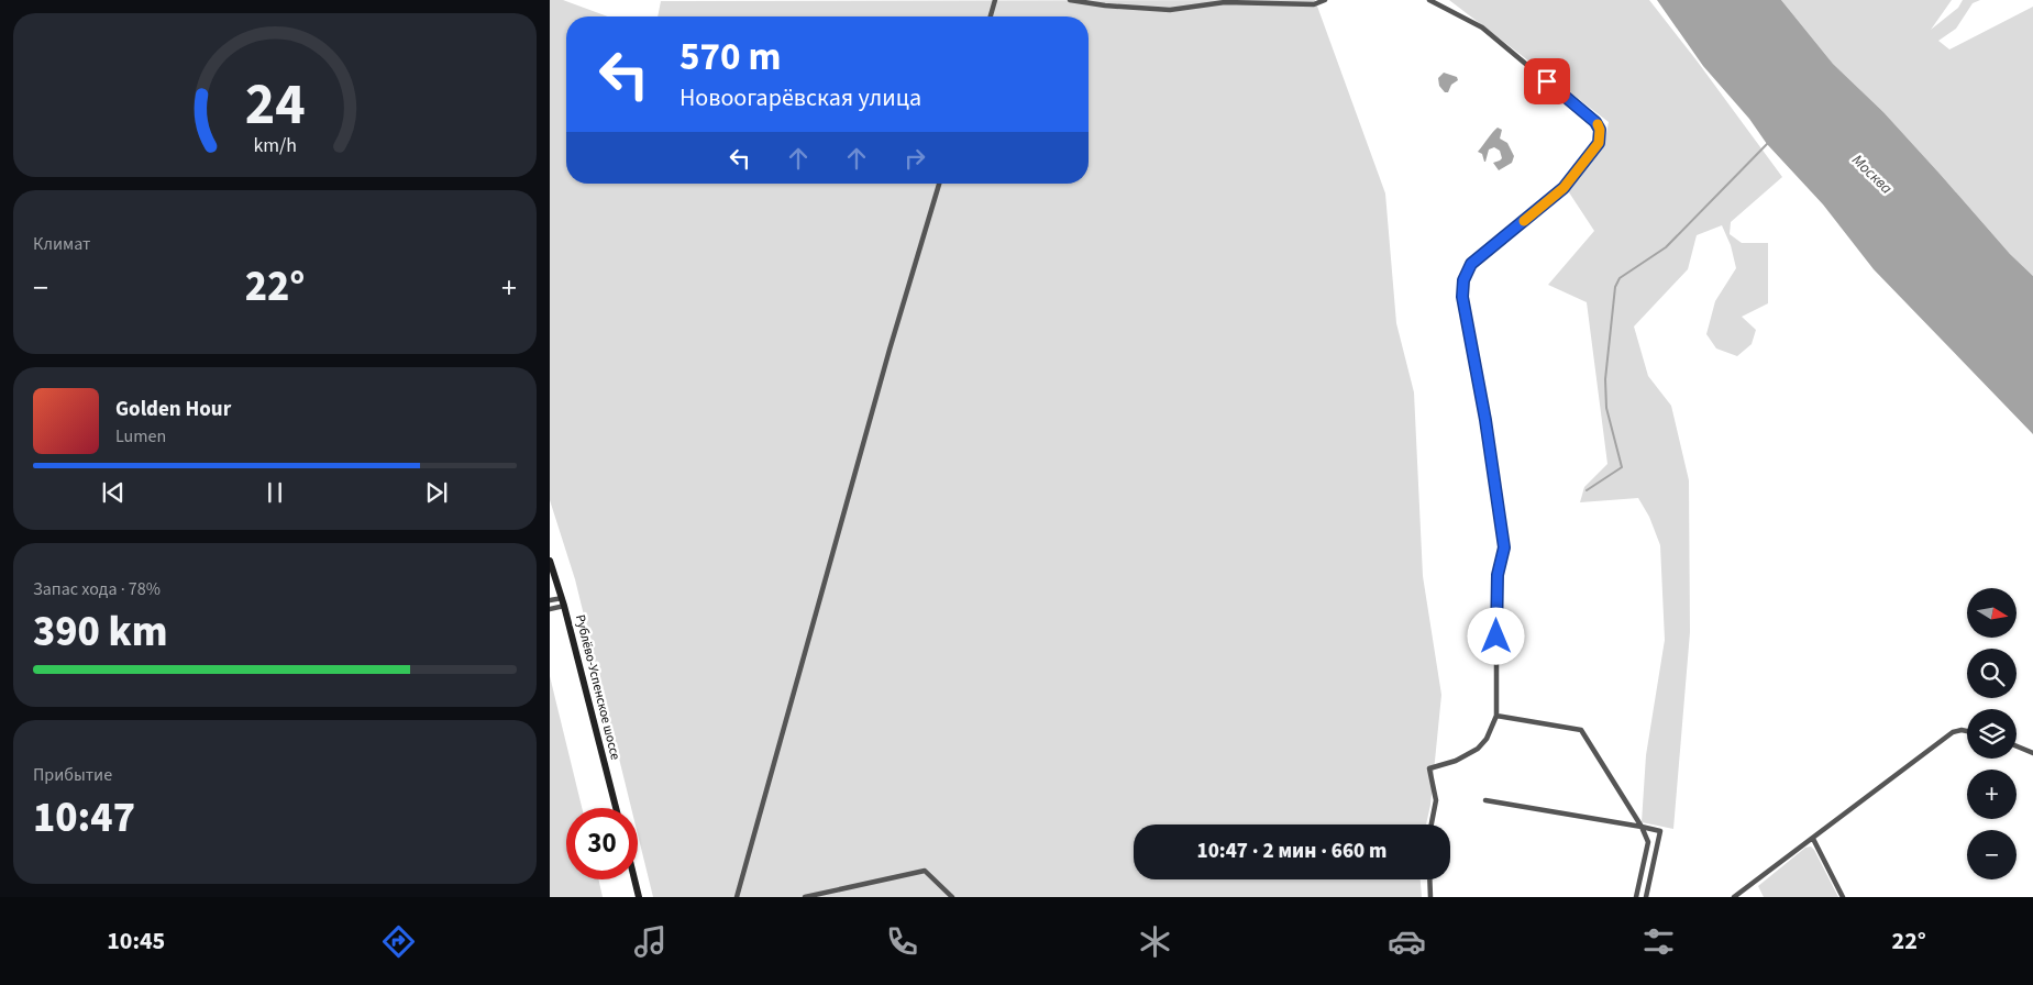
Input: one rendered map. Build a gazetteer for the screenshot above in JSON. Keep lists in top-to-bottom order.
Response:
{
  "streets": {
    "main road": ["Рублёво-Успенское шоссе"]
  },
  "water": ["Москва"],
  "north": "right",
  "page": {
    "turn": ["570 m", "Новоогарёвская улица"],
    "tile": [
      "Климат",
      ["Запас хода · 78%", "390 km"],
      ["Прибытие", "10:47"]
    ],
    "heat": ["−", "22°", "+"],
    "song": ["Golden Hour", "Lumen"],
    "map_buttons": ["+", "−"],
    "limit": "30",
    "trip": "10:47 · 2 мин · 660 m",
    "tabs": ["10:45", "22°"],
    "gauge": ["24", "km/h"]
  }
}
